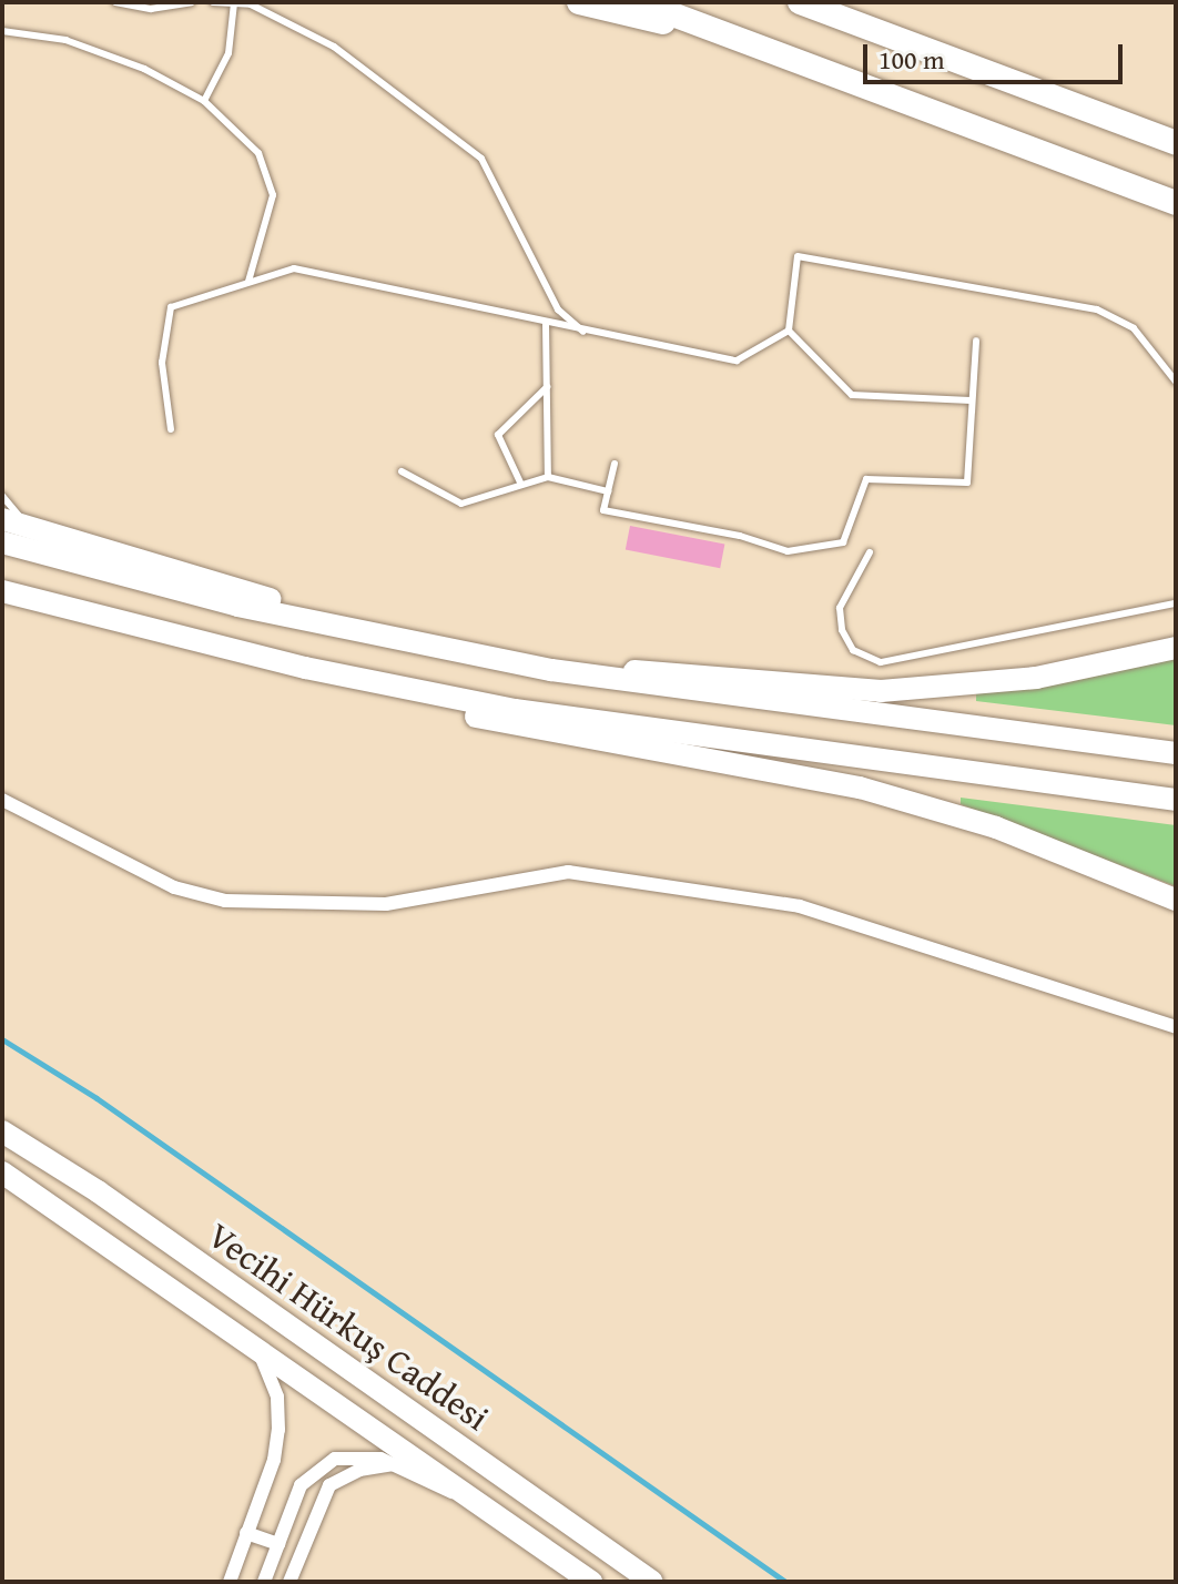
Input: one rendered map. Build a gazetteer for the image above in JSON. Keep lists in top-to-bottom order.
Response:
{
  "streets": {
    "main road": ["Vecihi Hürkuş Caddesi"]
  },
  "scale_bar": "100 m"
}
